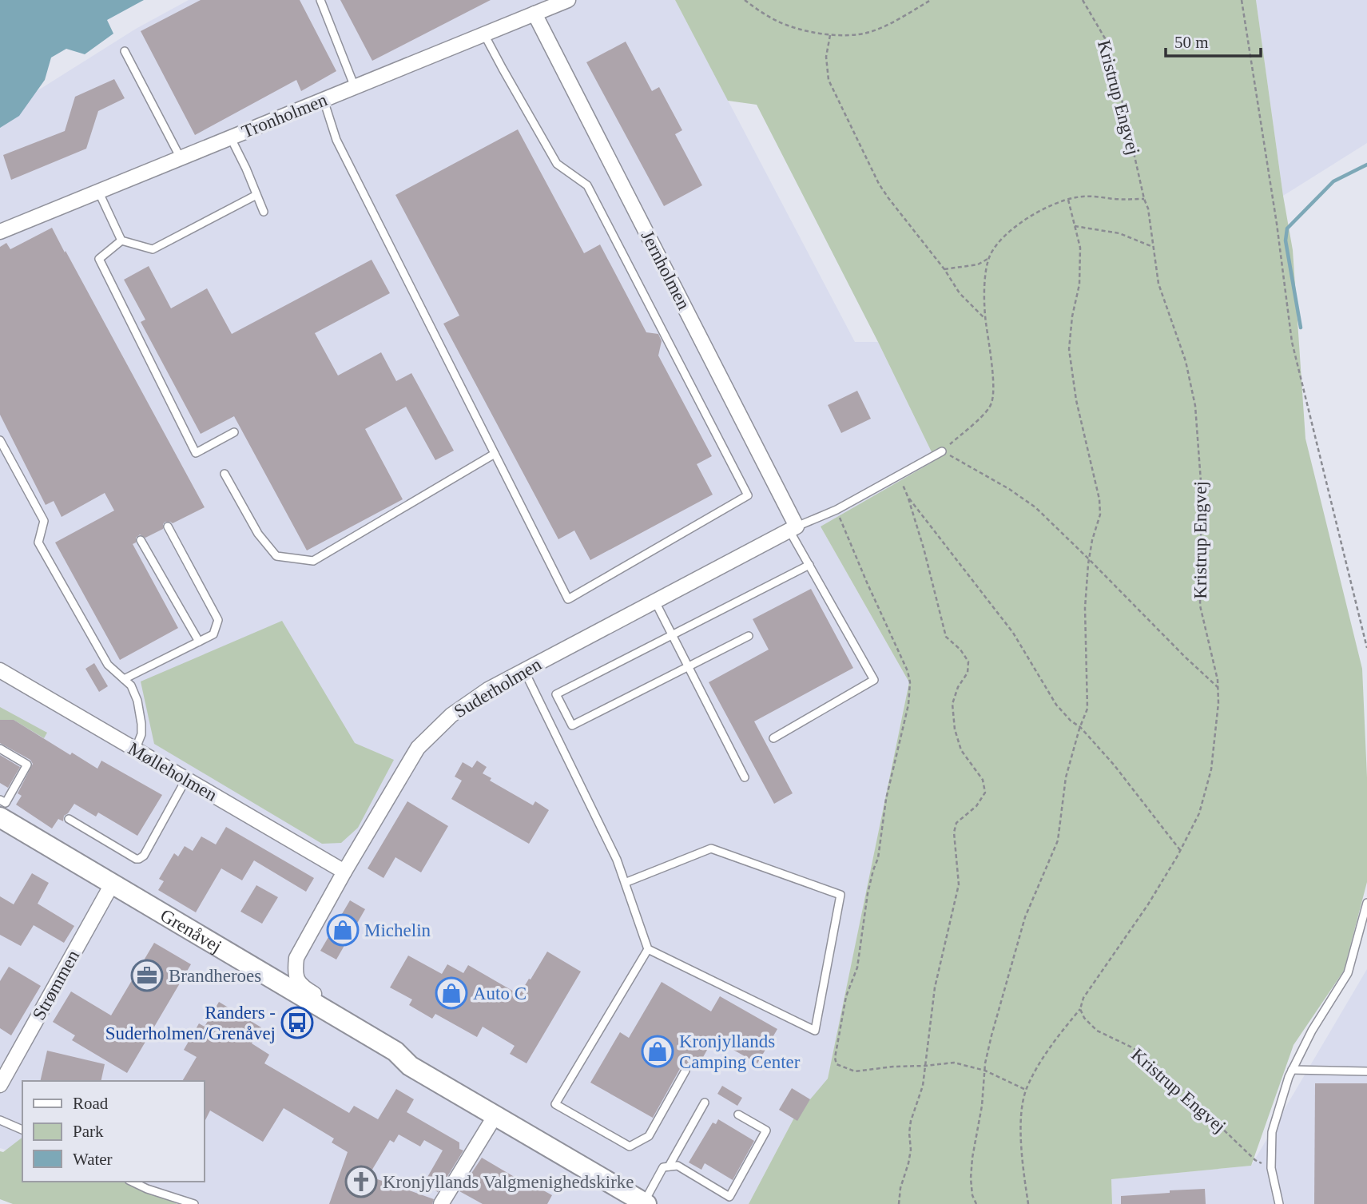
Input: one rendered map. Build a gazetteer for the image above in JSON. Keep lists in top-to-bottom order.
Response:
{
  "streets": {
    "street": [
      "Tronholmen",
      "Jernholmen",
      "Suderholmen",
      "Mølleholmen",
      "Grenåvej",
      "Strømmen"
    ],
    "path": ["Kristrup Engvej"]
  },
  "crossings": [
    ["Tronholmen", "Jernholmen"],
    ["Jernholmen", "Suderholmen"],
    ["Suderholmen", "Mølleholmen"],
    ["Suderholmen", "Grenåvej"],
    ["Grenåvej", "Strømmen"]
  ],
  "places": {
    "shop": ["Michelin", "Auto C", "Kronjyllands Camping Center"],
    "office": ["Brandheroes"],
    "bus stop": ["Randers - Suderholmen/Grenåvej"],
    "church": ["Kronjyllands Valgmenighedskirke"]
  },
  "legend": ["Road", "Park", "Water"],
  "scale_bar": "50 m"
}
